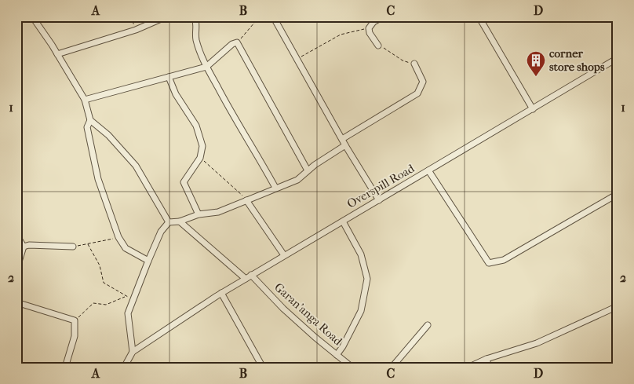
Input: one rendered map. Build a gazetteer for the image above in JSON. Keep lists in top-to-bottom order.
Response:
{
  "streets": {
    "street": ["Overspill Road", "Garan'anga Road"]
  },
  "crossings": [
    ["Overspill Road", "Garan'anga Road"]
  ],
  "places": {
    "building": ["corner store shops"]
  },
  "grid": {
    "columns": [
      "A",
      "B",
      "C",
      "D"
    ],
    "rows": ["1", "2"]
  }
}
